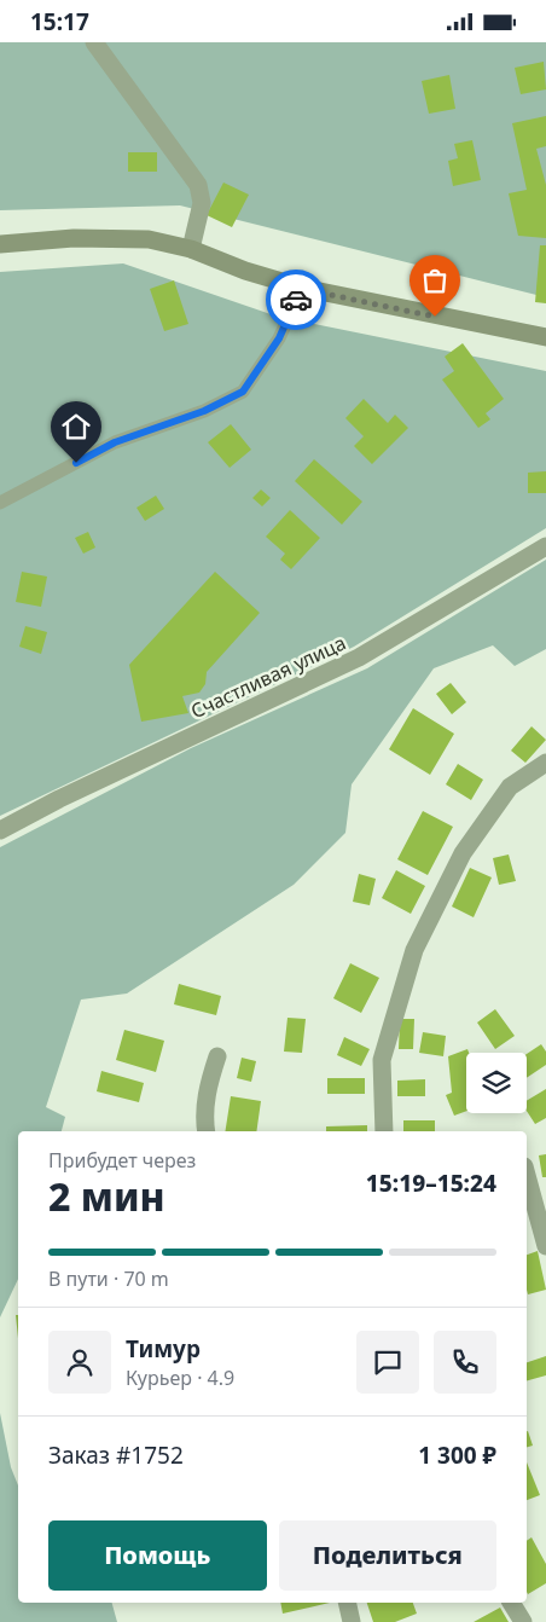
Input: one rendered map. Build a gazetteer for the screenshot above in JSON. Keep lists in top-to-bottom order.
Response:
{
  "streets": {
    "street": ["Счастливая улица"]
  },
  "page": {
    "status": "15:17",
    "heading": ["2 мин", "Прибудет через", "15:19–15:24"],
    "panel": [
      "Тимур",
      "Курьер · 4.9",
      "Заказ #1752",
      "1 300 ₽"
    ],
    "bar": "В пути · 70 m",
    "buttons": ["Помощь", "Поделиться"]
  }
}
